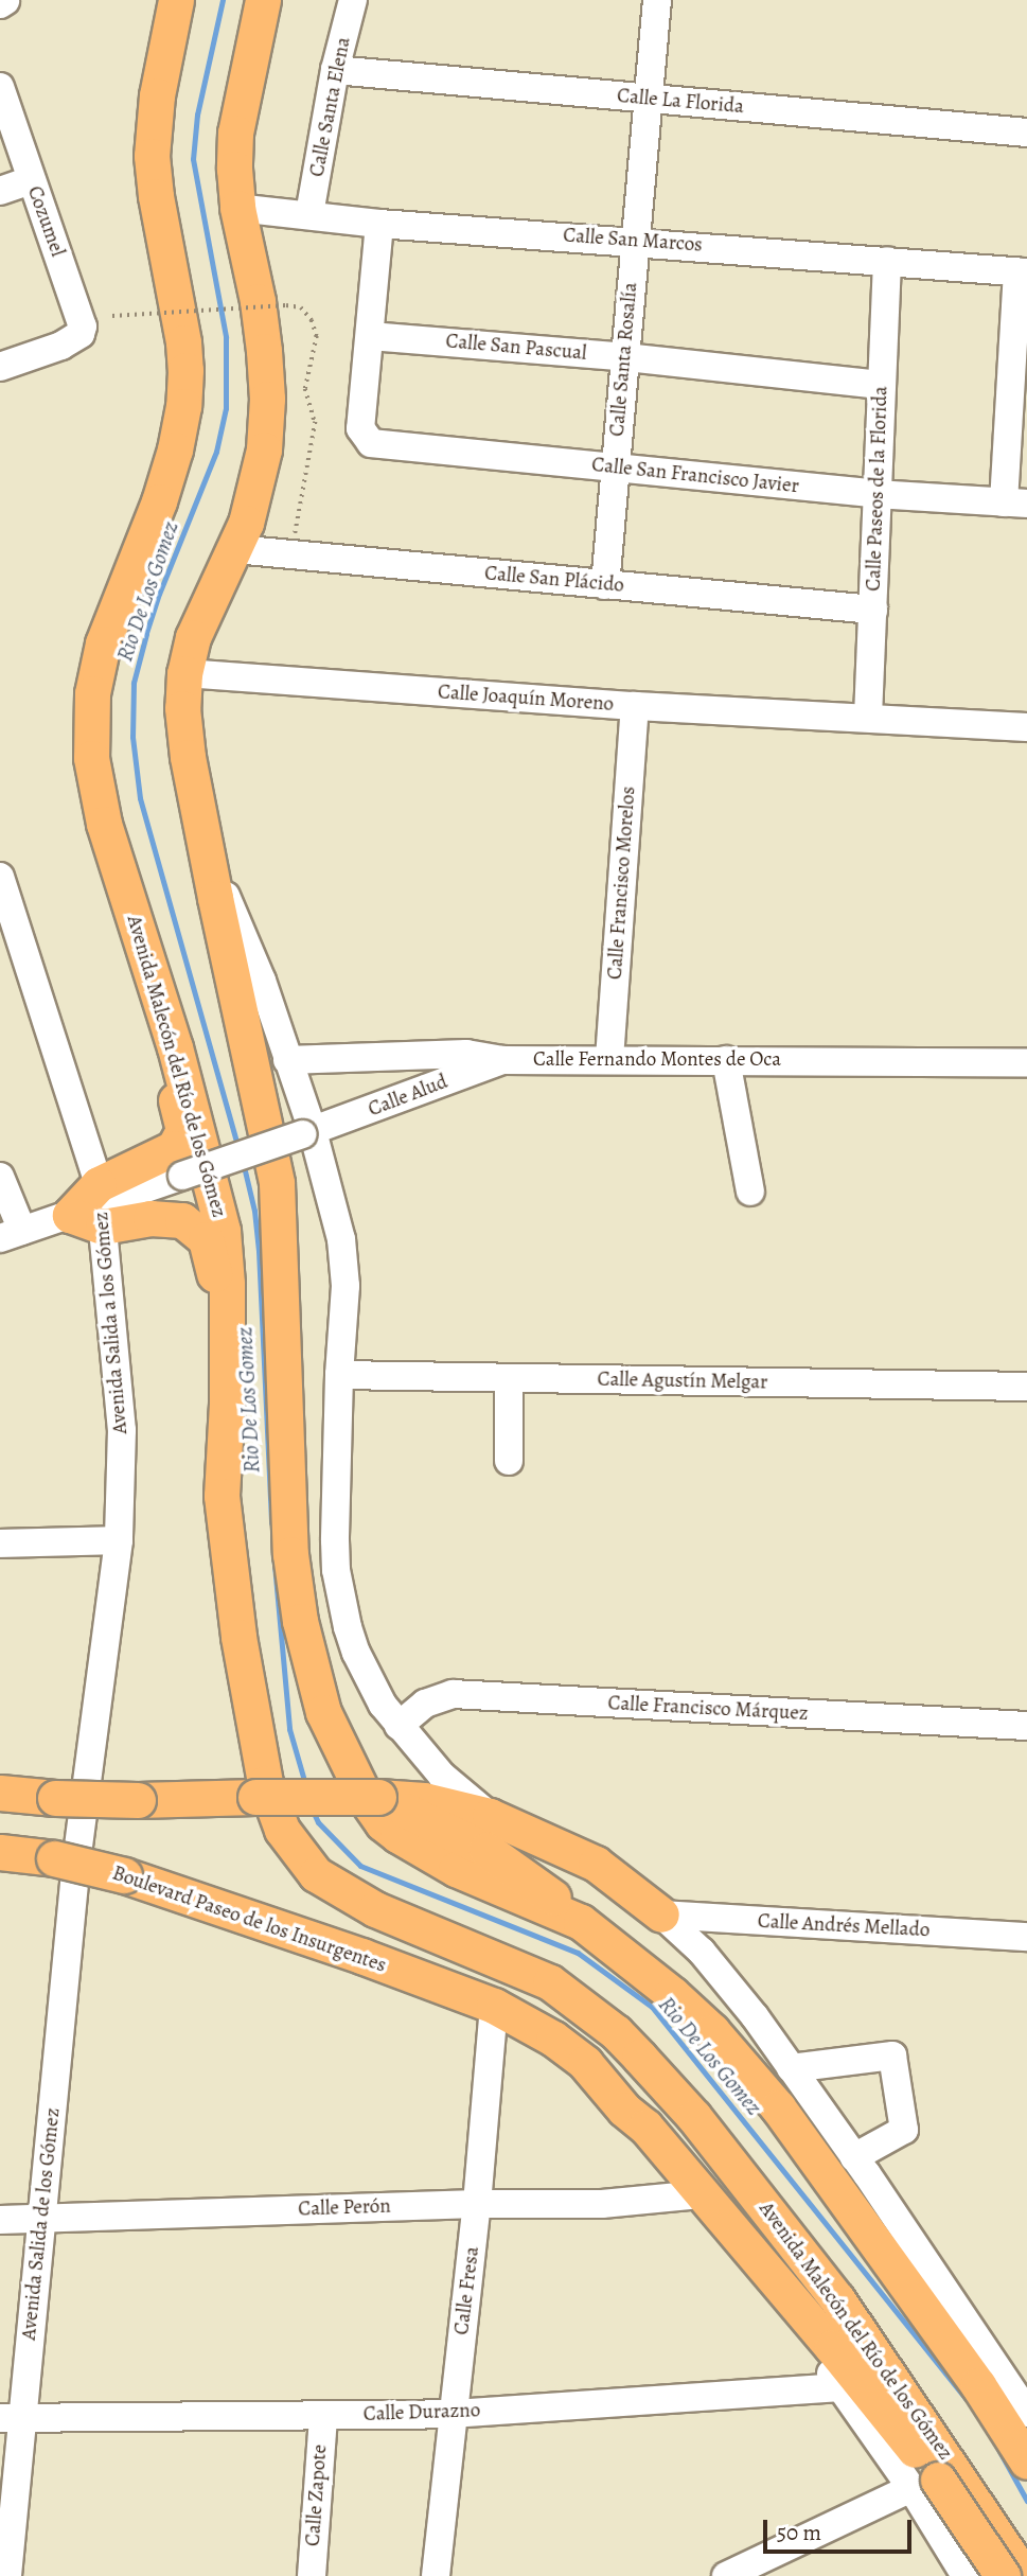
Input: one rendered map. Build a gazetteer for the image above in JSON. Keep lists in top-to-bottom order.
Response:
{
  "streets": {
    "main road": ["Avenida Malecón del Río de los Gómez", "Boulevard Paseo de los Insurgentes"],
    "street": [
      "Calle La Florida",
      "Calle Santa Elena",
      "Cozumel",
      "Calle San Marcos",
      "Calle San Pascual",
      "Calle Santa Rosalía",
      "Calle San Francisco Javier",
      "Calle Paseos de la Florida",
      "Calle San Plácido",
      "Calle Joaquín Moreno",
      "Calle Francisco Morelos",
      "Calle Fernando Montes de Oca",
      "Calle Alud",
      "Avenida Salida a los Gómez",
      "Calle Agustín Melgar",
      "Calle Francisco Márquez",
      "Calle Andrés Mellado",
      "Calle Perón",
      "Avenida Salida de los Gómez",
      "Calle Fresa",
      "Calle Durazno",
      "Calle Zapote"
    ]
  },
  "crossings": [
    ["Calle La Florida", "Calle Santa Elena"],
    ["Calle La Florida", "Calle Santa Rosalía"],
    ["Calle Santa Elena", "Calle San Marcos"],
    ["Calle San Marcos", "Calle Santa Rosalía"],
    ["Calle San Marcos", "Calle Paseos de la Florida"],
    ["Calle San Pascual", "Calle Santa Rosalía"],
    ["Calle San Pascual", "Calle San Francisco Javier"],
    ["Calle San Pascual", "Calle Paseos de la Florida"],
    ["Calle Santa Rosalía", "Calle San Francisco Javier"],
    ["Calle Santa Rosalía", "Calle San Plácido"],
    ["Calle San Francisco Javier", "Calle Paseos de la Florida"],
    ["Calle Paseos de la Florida", "Calle San Plácido"],
    ["Calle Paseos de la Florida", "Calle Joaquín Moreno"],
    ["Calle Joaquín Moreno", "Calle Francisco Morelos"],
    ["Calle Francisco Morelos", "Calle Fernando Montes de Oca"],
    ["Calle Fernando Montes de Oca", "Calle Alud"],
    ["Calle Alud", "Avenida Salida a los Gómez"],
    ["Avenida Salida a los Gómez", "Boulevard Paseo de los Insurgentes"],
    ["Avenida Salida a los Gómez", "Avenida Salida de los Gómez"],
    ["Boulevard Paseo de los Insurgentes", "Avenida Salida de los Gómez"],
    ["Boulevard Paseo de los Insurgentes", "Calle Fresa"],
    ["Calle Perón", "Avenida Salida de los Gómez"],
    ["Calle Perón", "Calle Fresa"],
    ["Avenida Salida de los Gómez", "Calle Durazno"],
    ["Calle Fresa", "Calle Durazno"],
    ["Calle Durazno", "Calle Zapote"]
  ],
  "water": ["Rio De Los Gomez"],
  "scale_bar": "50 m"
}
